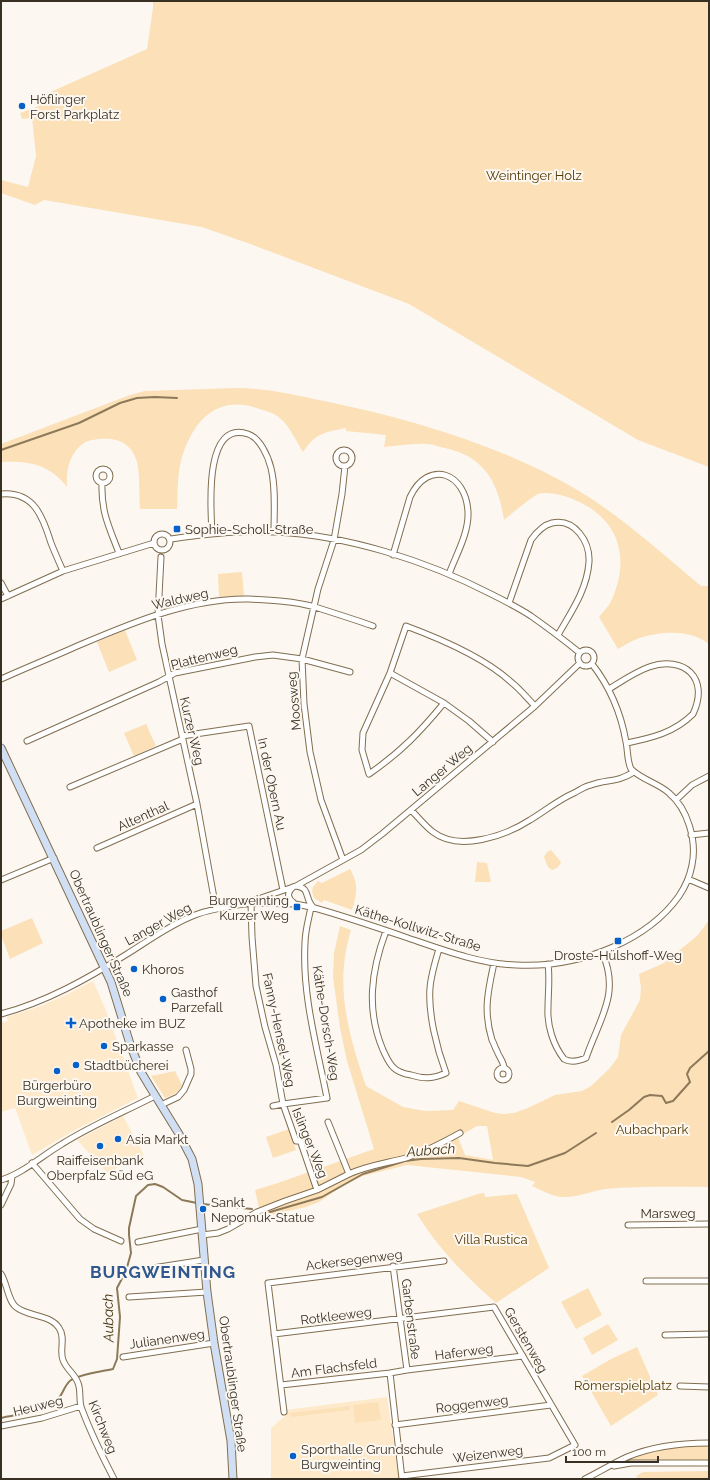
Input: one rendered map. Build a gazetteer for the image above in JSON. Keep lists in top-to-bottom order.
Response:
{
  "streets": {
    "street": [
      "Waldweg",
      "Plattenweg",
      "Moosweg",
      "Kurzer Weg",
      "Langer Weg",
      "In der Obern Au",
      "Altenthal",
      "Käthe-Kollwitz-Straße",
      "Obertraublinger Straße",
      "Käthe-Dorsch-Weg",
      "Fanny-Hensel-Weg",
      "Islinger Weg",
      "Marsweg",
      "Ackersegenweg",
      "Rotkleeweg",
      "Garbenstraße",
      "Julianenweg",
      "Gerstenweg",
      "Haferweg",
      "Am Flachsfeld",
      "Roggenweg",
      "Heuweg",
      "Kirchweg",
      "Weizenweg"
    ]
  },
  "crossings": [
    ["Waldweg", "Moosweg"],
    ["Waldweg", "Kurzer Weg"],
    ["Plattenweg", "Moosweg"],
    ["Plattenweg", "Kurzer Weg"],
    ["Moosweg", "Langer Weg"],
    ["Kurzer Weg", "Langer Weg"],
    ["Kurzer Weg", "In der Obern Au"],
    ["Kurzer Weg", "Altenthal"],
    ["Langer Weg", "In der Obern Au"],
    ["Langer Weg", "Käthe-Kollwitz-Straße"],
    ["Langer Weg", "Obertraublinger Straße"],
    ["Langer Weg", "Fanny-Hensel-Weg"],
    ["Käthe-Kollwitz-Straße", "Käthe-Dorsch-Weg"],
    ["Käthe-Kollwitz-Straße", "Fanny-Hensel-Weg"],
    ["Obertraublinger Straße", "Islinger Weg"],
    ["Obertraublinger Straße", "Julianenweg"],
    ["Käthe-Dorsch-Weg", "Fanny-Hensel-Weg"],
    ["Käthe-Dorsch-Weg", "Islinger Weg"],
    ["Fanny-Hensel-Weg", "Islinger Weg"],
    ["Ackersegenweg", "Garbenstraße"],
    ["Ackersegenweg", "Am Flachsfeld"],
    ["Rotkleeweg", "Garbenstraße"],
    ["Rotkleeweg", "Gerstenweg"],
    ["Rotkleeweg", "Am Flachsfeld"],
    ["Garbenstraße", "Gerstenweg"],
    ["Garbenstraße", "Haferweg"],
    ["Garbenstraße", "Am Flachsfeld"],
    ["Gerstenweg", "Haferweg"],
    ["Gerstenweg", "Roggenweg"],
    ["Gerstenweg", "Weizenweg"],
    ["Heuweg", "Kirchweg"]
  ],
  "districts": ["BURGWEINTING"],
  "water": ["Aubach"],
  "parks": [
    "Weintinger Holz",
    "Aubachpark",
    "Villa Rustica",
    "Römerspielplatz"
  ],
  "places": {
    "other": [
      "Höflinger Forst Parkplatz",
      "Khoros",
      "Gasthof Parzefall",
      "Sparkasse",
      "Stadtbücherei",
      "Bürgerbüro Burgweinting",
      "Asia Markt",
      "Raiffeisenbank Oberpfalz Süd eG",
      "Sankt Nepomuk-Statue",
      "Sporthalle Grundschule Burgweinting"
    ],
    "transit": ["Sophie-Scholl-Straße", "Burgweinting Kurzer Weg", "Droste-Hülshoff-Weg"],
    "health": ["Apotheke im BUZ"]
  },
  "scale_bar": "100 m"
}
